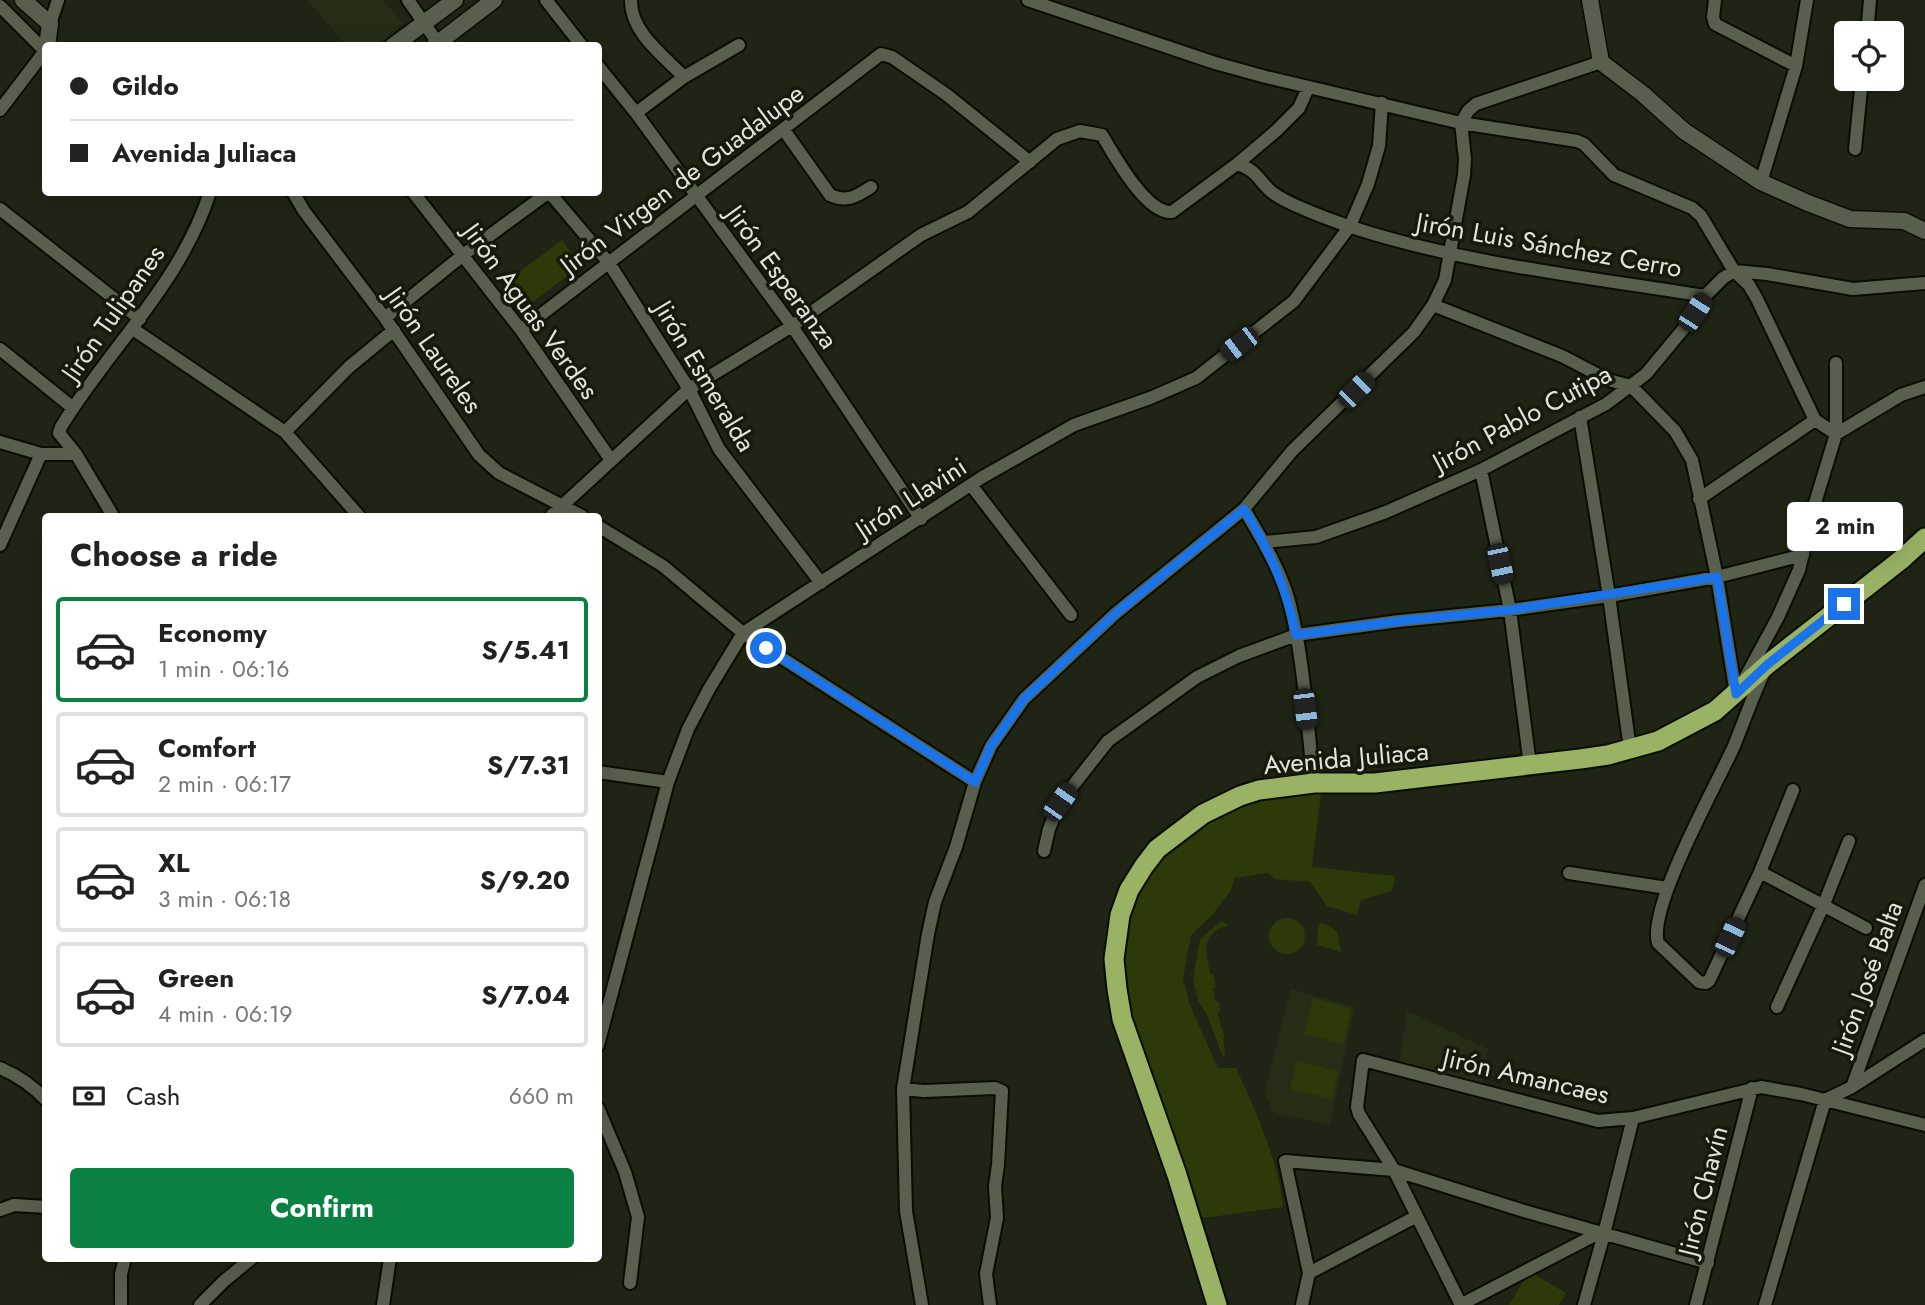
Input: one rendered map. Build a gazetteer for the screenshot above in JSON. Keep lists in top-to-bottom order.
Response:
{
  "streets": {
    "highway": ["Avenida Juliaca"],
    "street": [
      "Jirón Virgen de Guadalupe",
      "Jirón Luis Sánchez Cerro",
      "Jirón Esperanza",
      "Jirón Aguas Verdes",
      "Jirón Tulipanes",
      "Jirón Laureles",
      "Jirón Esmeralda",
      "Jirón Pablo Cutipa",
      "Jirón Llavini",
      "Jirón José Balta",
      "Jirón Amancaes",
      "Jirón Chavín"
    ]
  },
  "crossings": [
    ["Jirón Virgen de Guadalupe", "Jirón Esperanza"],
    ["Jirón Virgen de Guadalupe", "Jirón Aguas Verdes"],
    ["Jirón Virgen de Guadalupe", "Jirón Esmeralda"],
    ["Jirón Luis Sánchez Cerro", "Jirón Pablo Cutipa"],
    ["Jirón Luis Sánchez Cerro", "Jirón Llavini"],
    ["Jirón Esperanza", "Jirón Llavini"],
    ["Jirón Esmeralda", "Jirón Llavini"],
    ["Jirón Amancaes", "Jirón Chavín"]
  ],
  "page": {
    "banner": ["Gildo", "Avenida Juliaca"],
    "bubble": "2 min",
    "heading": "Choose a ride",
    "list": [
      {
        "name": "Economy",
        "note": "1 min · 06:16",
        "value": "S/5.41"
      },
      {
        "name": "Comfort",
        "note": "2 min · 06:17",
        "value": "S/7.31"
      },
      {
        "name": "XL",
        "note": "3 min · 06:18",
        "value": "S/9.20"
      },
      {
        "name": "Green",
        "note": "4 min · 06:19",
        "value": "S/7.04"
      }
    ],
    "pay": ["Cash", "660 m"],
    "buttons": "Confirm"
  }
}
